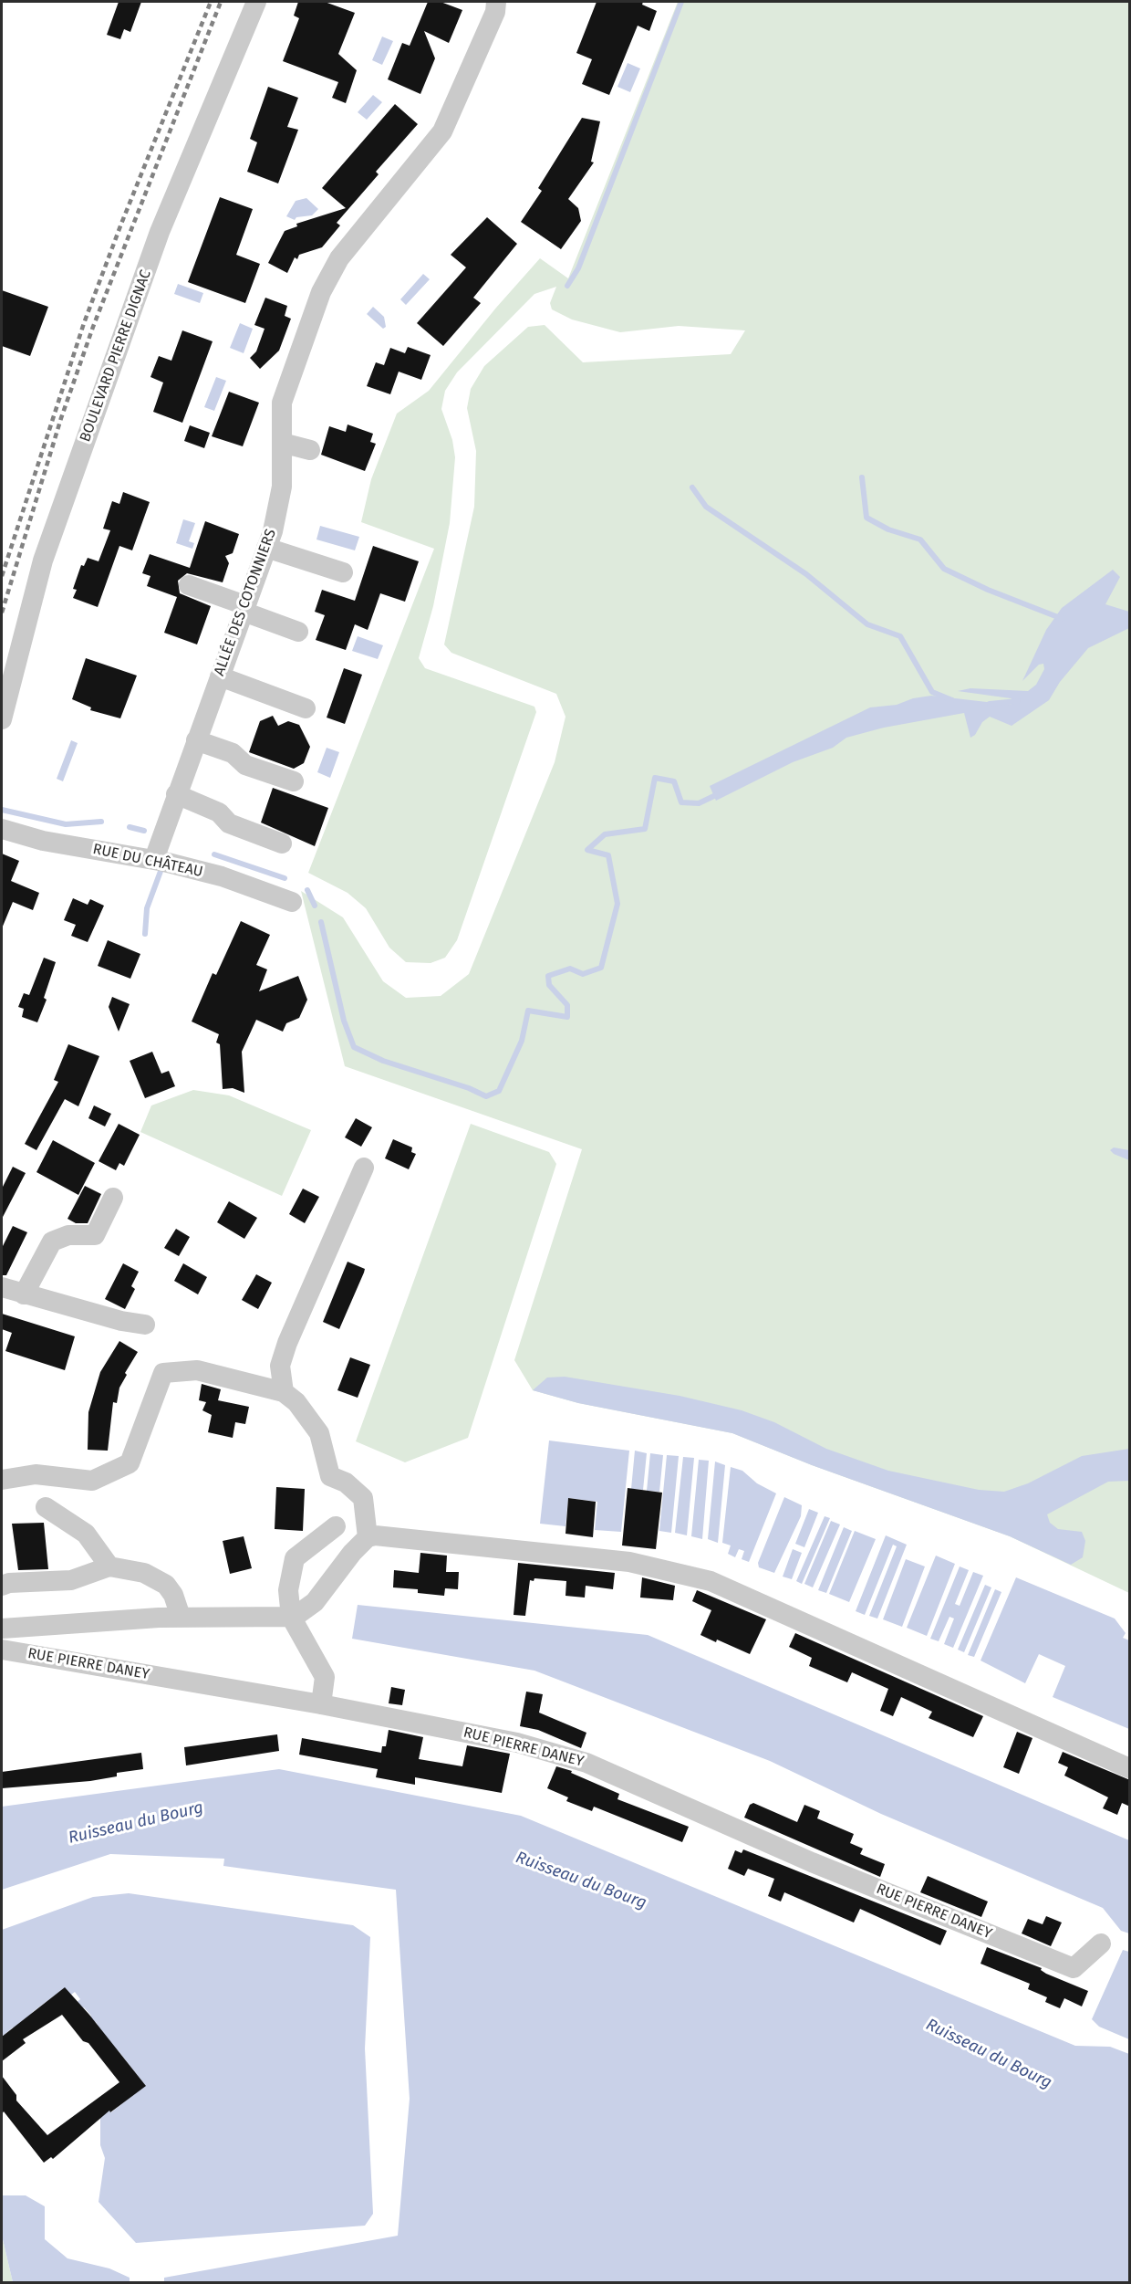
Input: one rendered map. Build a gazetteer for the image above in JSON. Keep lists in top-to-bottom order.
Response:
{
  "streets": {
    "street": [
      "BOULEVARD PIERRE DIGNAC",
      "ALLÉE DES COTONNIERS",
      "RUE DU CHÂTEAU",
      "RUE PIERRE DANEY"
    ]
  },
  "crossings": [
    ["ALLÉE DES COTONNIERS", "RUE DU CHÂTEAU"]
  ],
  "water": ["Ruisseau du Bourg"]
}
